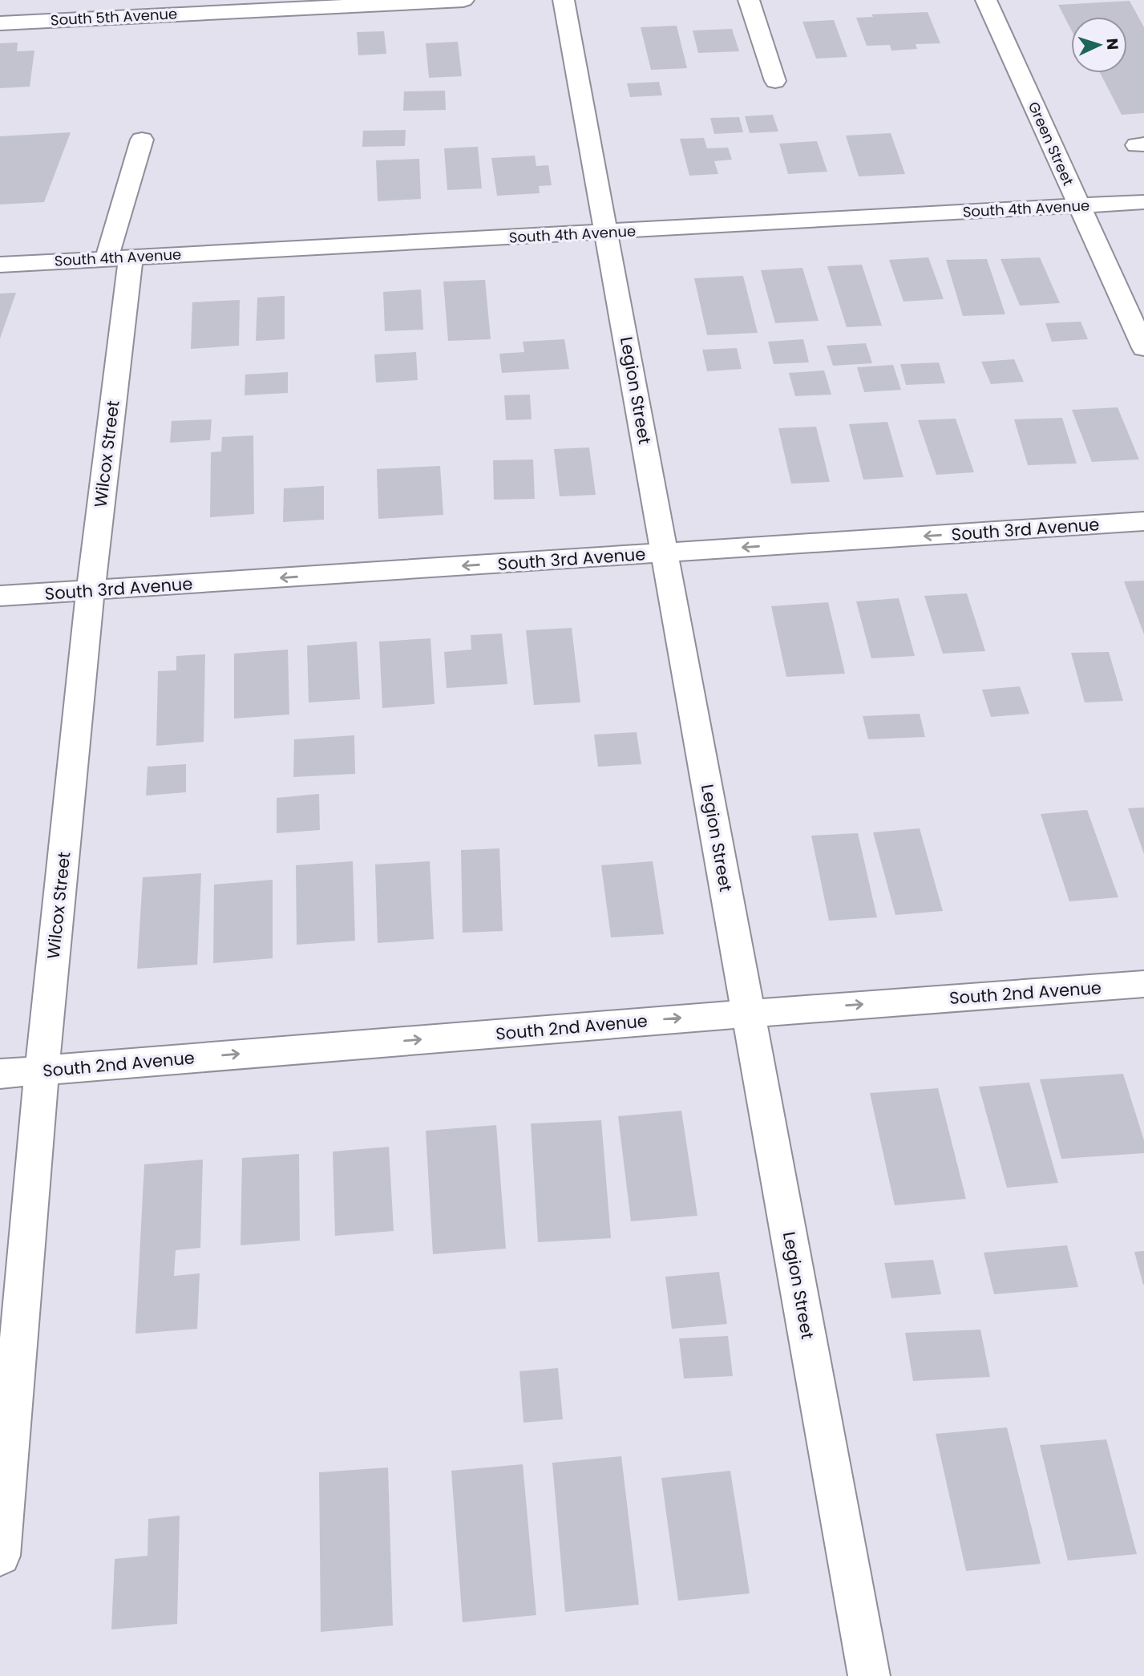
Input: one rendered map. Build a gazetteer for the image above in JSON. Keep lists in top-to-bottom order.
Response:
{
  "streets": {
    "street": [
      "South 5th Avenue",
      "Green Street",
      "South 4th Avenue",
      "Legion Street",
      "Wilcox Street",
      "South 3rd Avenue",
      "South 2nd Avenue"
    ]
  },
  "crossings": [
    ["Green Street", "South 4th Avenue"],
    ["South 4th Avenue", "Legion Street"],
    ["South 4th Avenue", "Wilcox Street"],
    ["Legion Street", "South 3rd Avenue"],
    ["Legion Street", "South 2nd Avenue"],
    ["Wilcox Street", "South 3rd Avenue"],
    ["Wilcox Street", "South 2nd Avenue"]
  ],
  "one_way": ["South 3rd Avenue", "South 2nd Avenue"],
  "north": "right"
}
